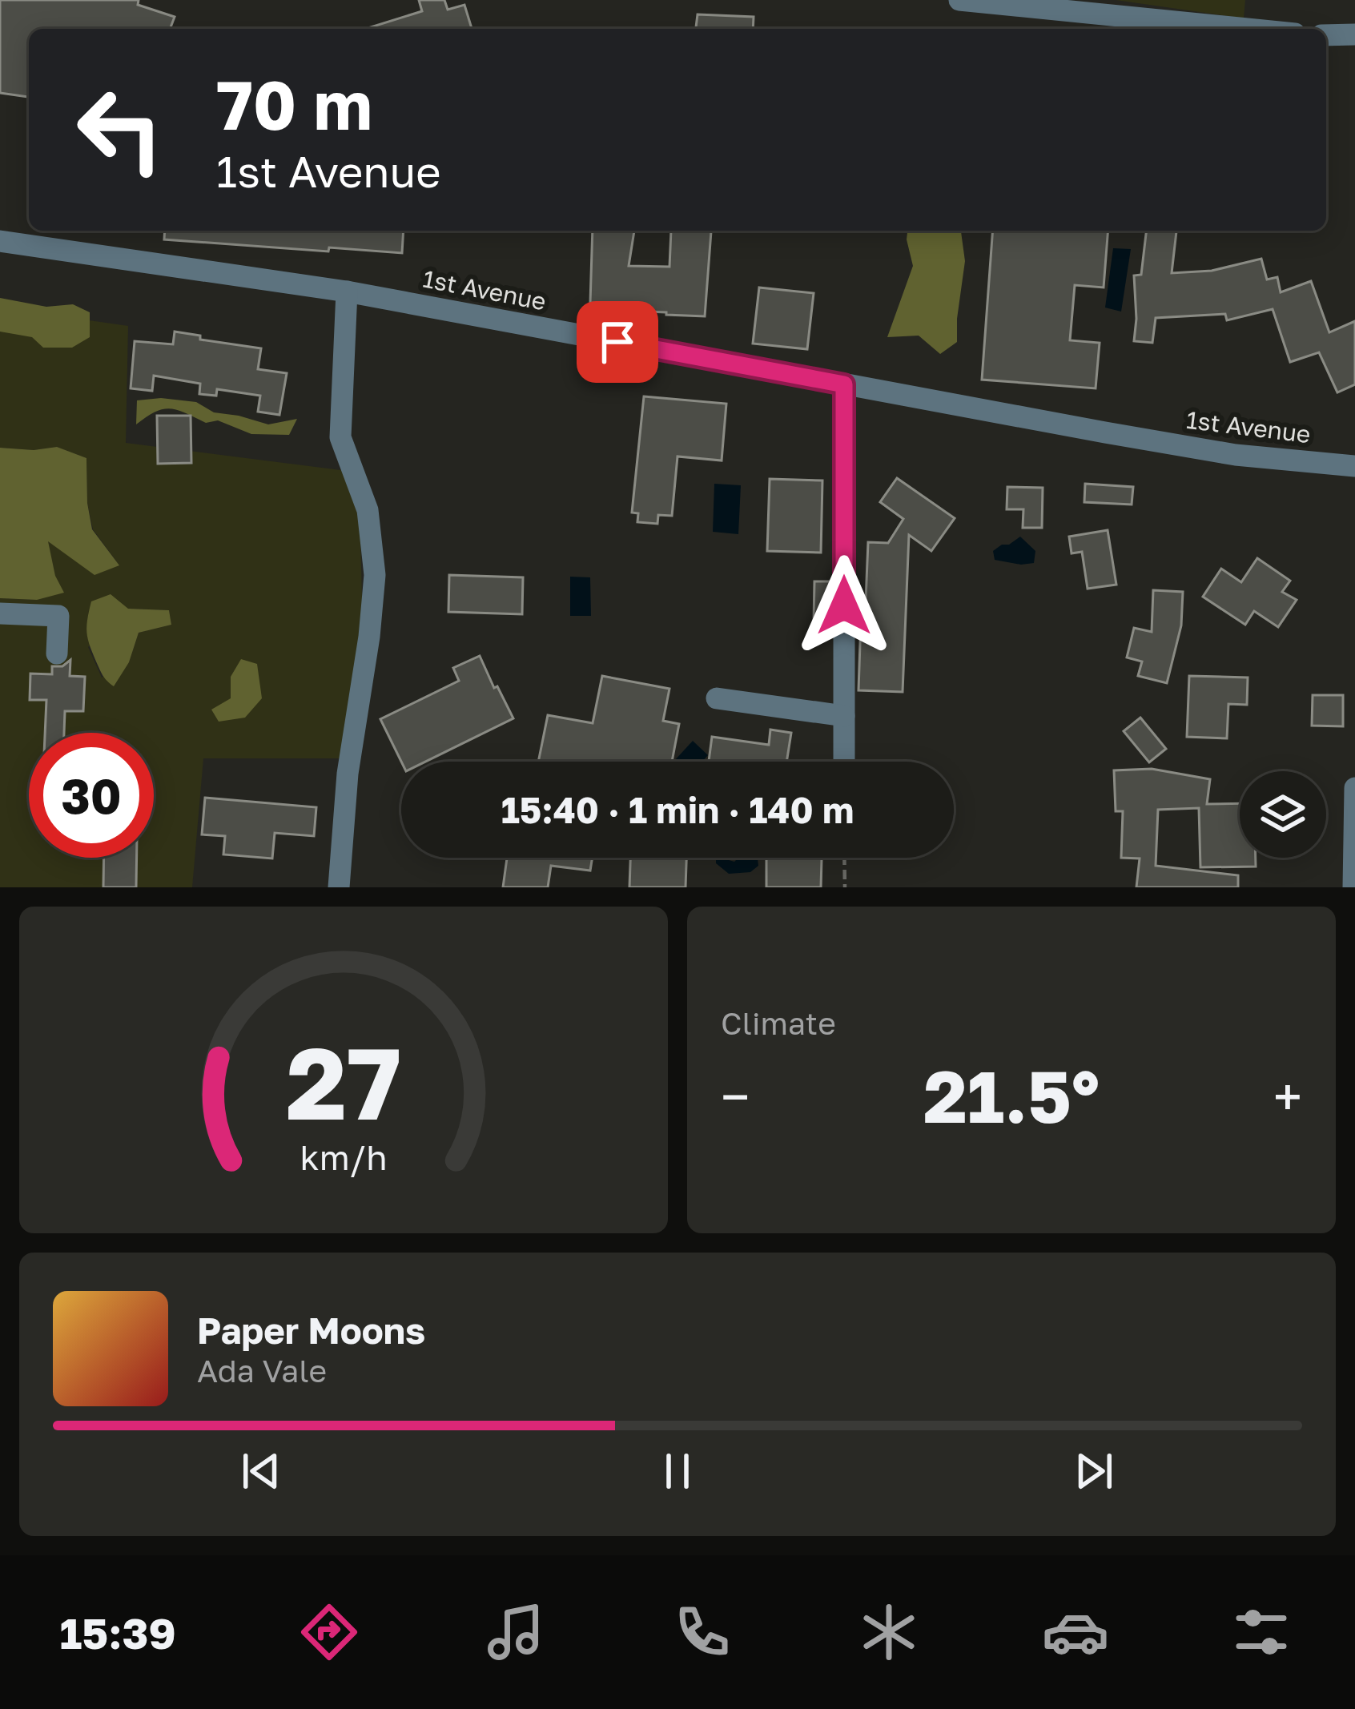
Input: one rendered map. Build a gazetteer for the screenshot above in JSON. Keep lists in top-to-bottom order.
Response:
{
  "streets": {
    "street": ["1st Avenue"]
  },
  "page": {
    "turn": ["70 m", "1st Avenue"],
    "limit": "30",
    "trip": "15:40 · 1 min · 140 m",
    "tile": "Climate",
    "heat": ["−", "21.5°", "+"],
    "song": ["Paper Moons", "Ada Vale"],
    "tabs": "15:39",
    "gauge": ["27", "km/h"]
  }
}
